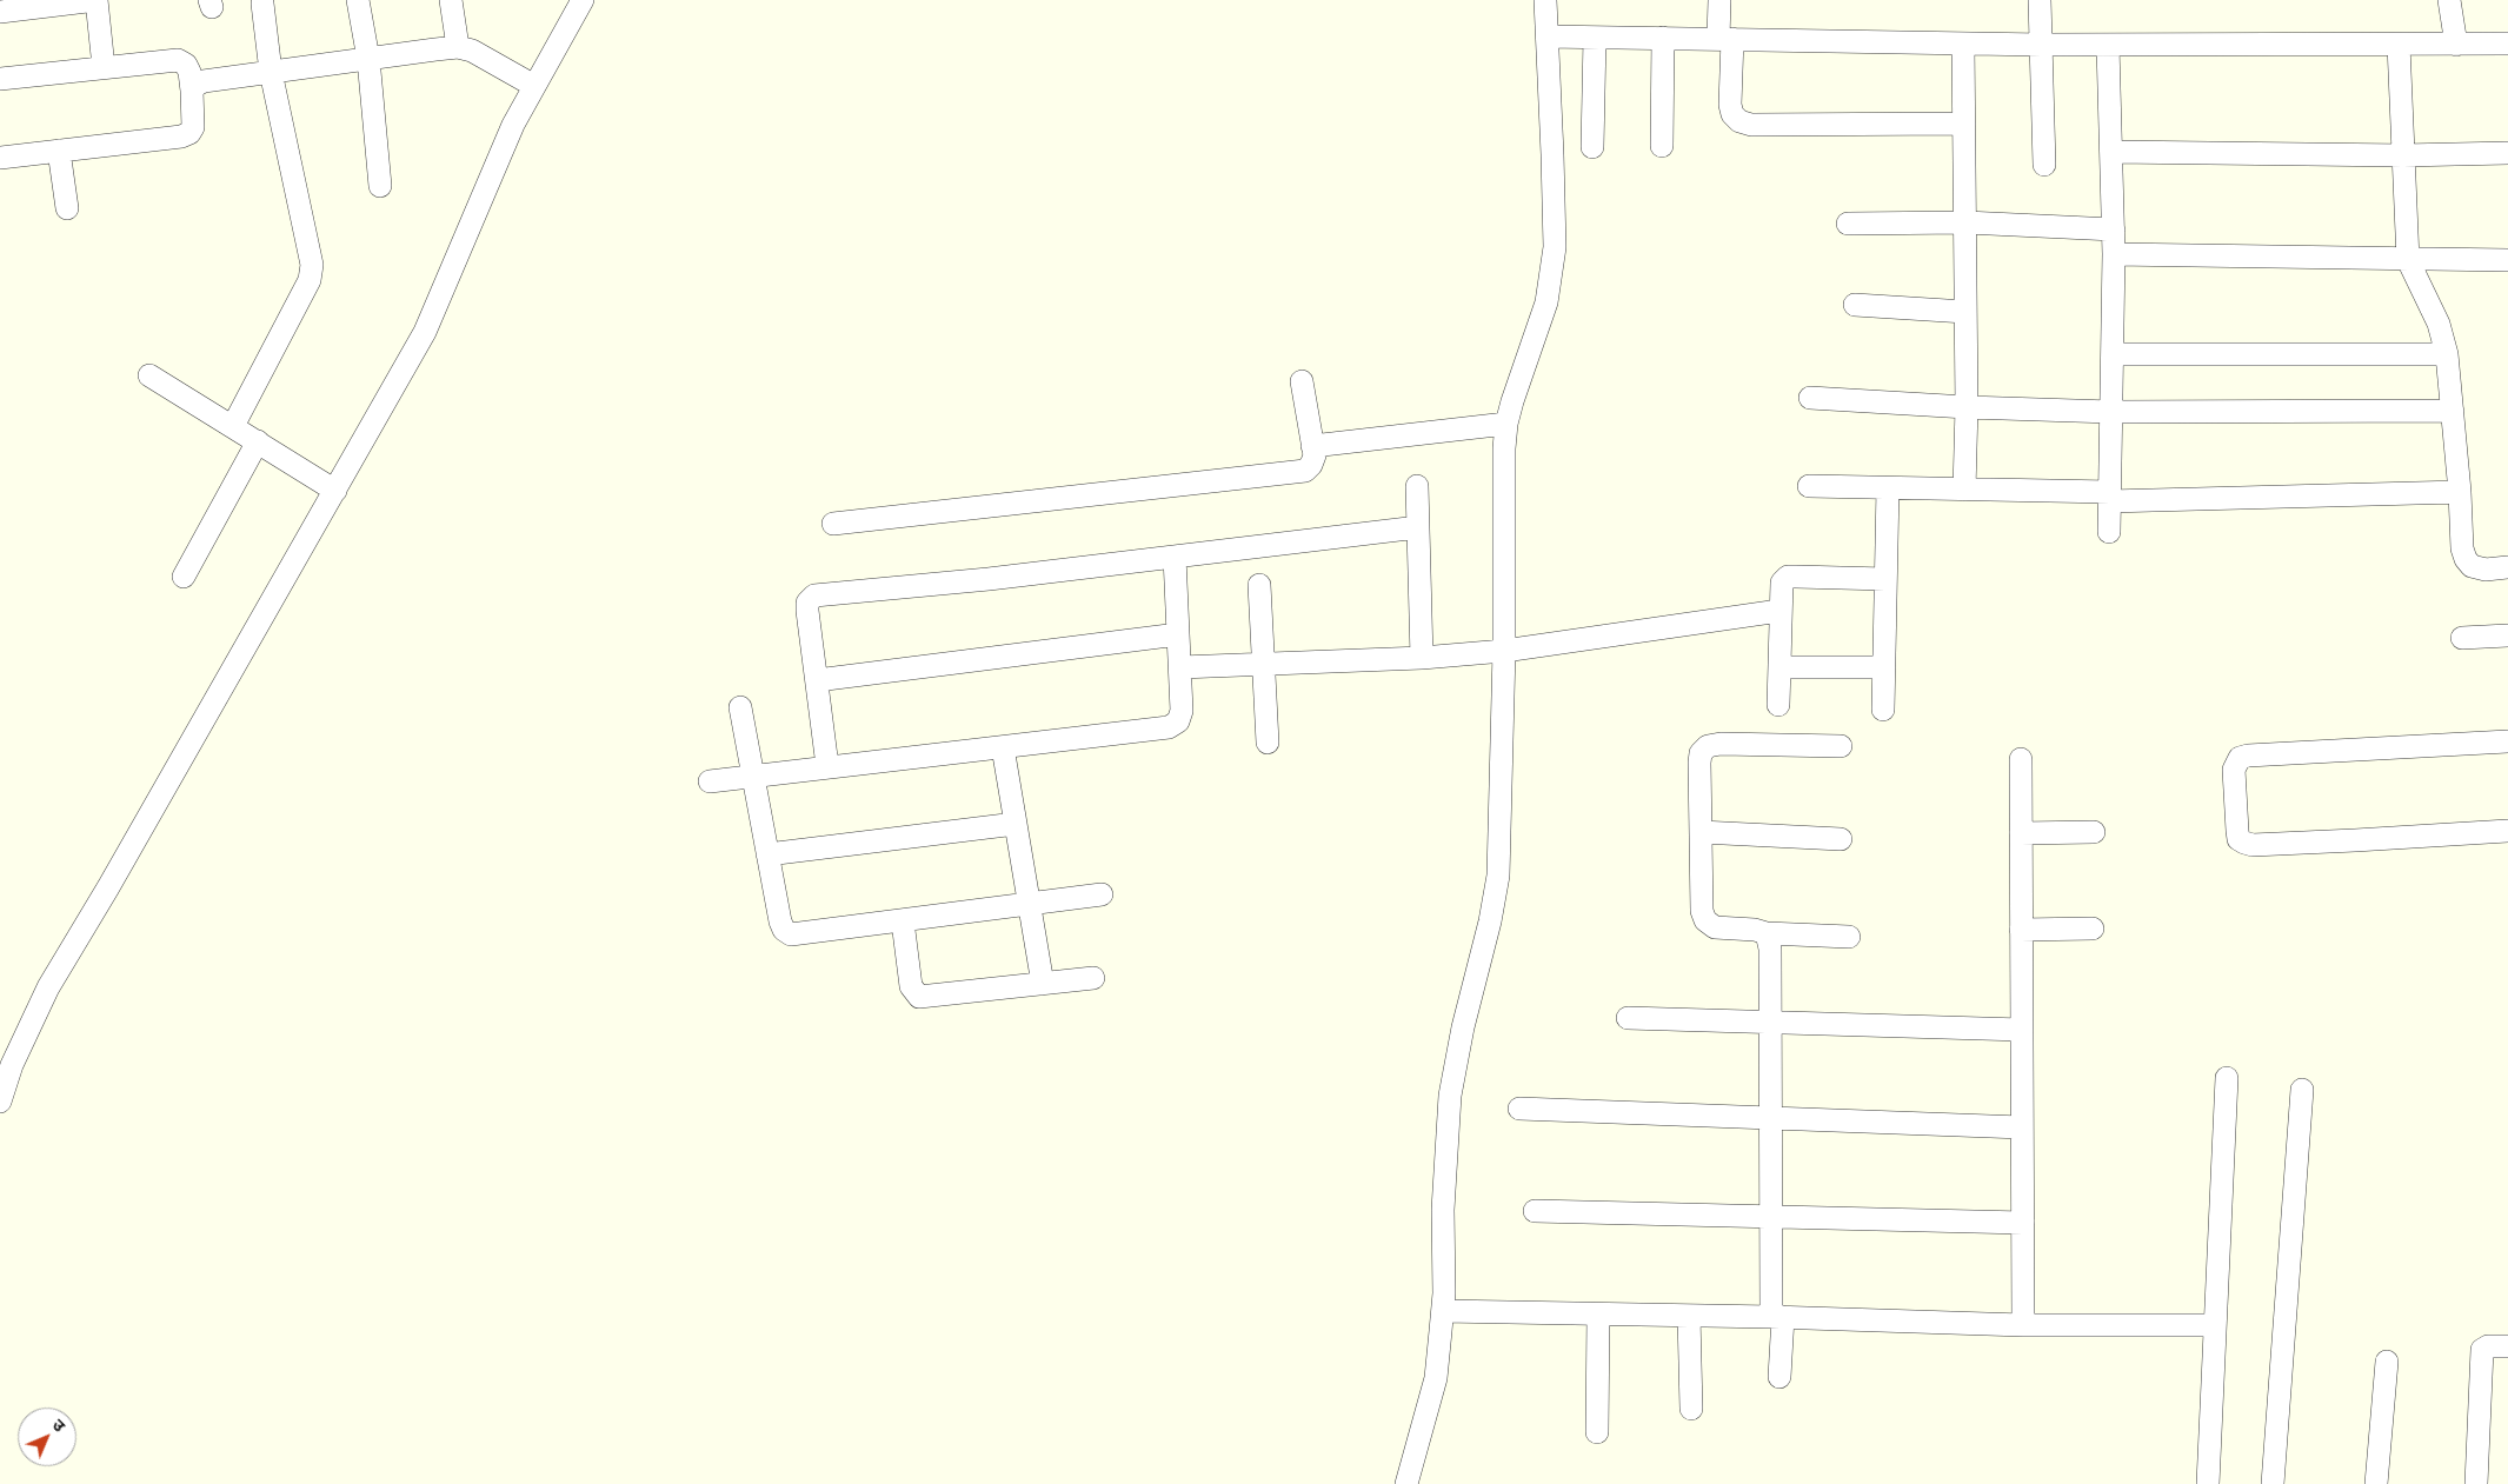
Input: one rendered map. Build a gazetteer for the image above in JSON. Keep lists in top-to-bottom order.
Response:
{
  "north": "top right"
}
